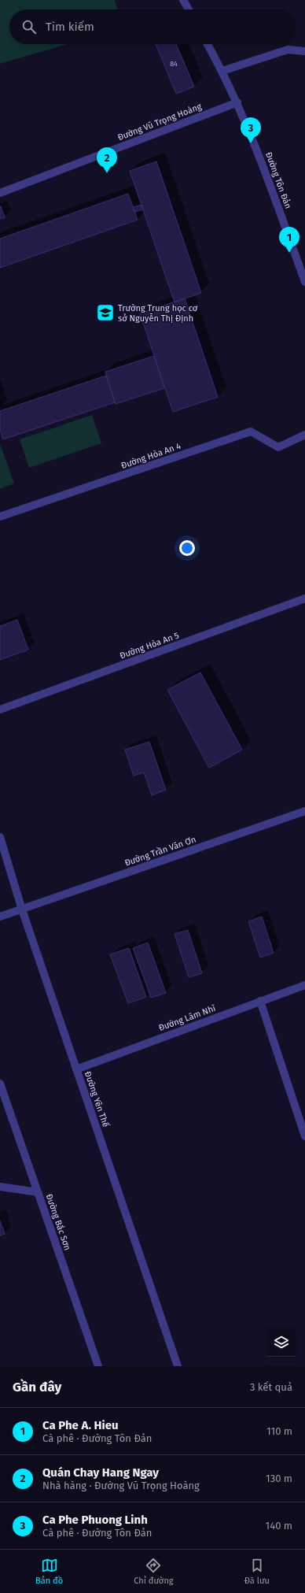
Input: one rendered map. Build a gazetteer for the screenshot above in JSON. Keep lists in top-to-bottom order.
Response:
{
  "streets": {
    "street": [
      "Đường Vũ Trọng Hoàng",
      "Đường Tôn Đản",
      "Đường Hòa An 4",
      "Đường Hòa An 5",
      "Đường Trần Văn Ơn",
      "Đường Lâm Nhĩ",
      "Đường Yên Thế",
      "Đường Bắc Sơn"
    ]
  },
  "crossings": [
    ["Đường Vũ Trọng Hoàng", "Đường Tôn Đản"],
    ["Đường Trần Văn Ơn", "Đường Yên Thế"],
    ["Đường Lâm Nhĩ", "Đường Yên Thế"]
  ],
  "places": {
    "school or university": ["Trường Trung học cơ sở Nguyễn Thị Định"]
  },
  "house_numbers": ["84"],
  "page": {
    "search": "Tìm kiếm",
    "pins": ["3", "2", "1"],
    "heading": ["Gần đây", "3 kết quả"],
    "list": [
      {
        "mark": "1",
        "name": "Ca Phe A. Hieu",
        "note": "Cà phê · Đường Tôn Đản",
        "value": "110 m"
      },
      {
        "mark": "2",
        "name": "Quán Chay Hang Ngay",
        "note": "Nhà hàng · Đường Vũ Trọng Hoàng",
        "value": "130 m"
      },
      {
        "mark": "3",
        "name": "Ca Phe Phuong Linh",
        "note": "Cà phê · Đường Tôn Đản",
        "value": "140 m"
      }
    ],
    "nav": ["Bản đồ", "Chỉ đường", "Đã lưu"]
  }
}
